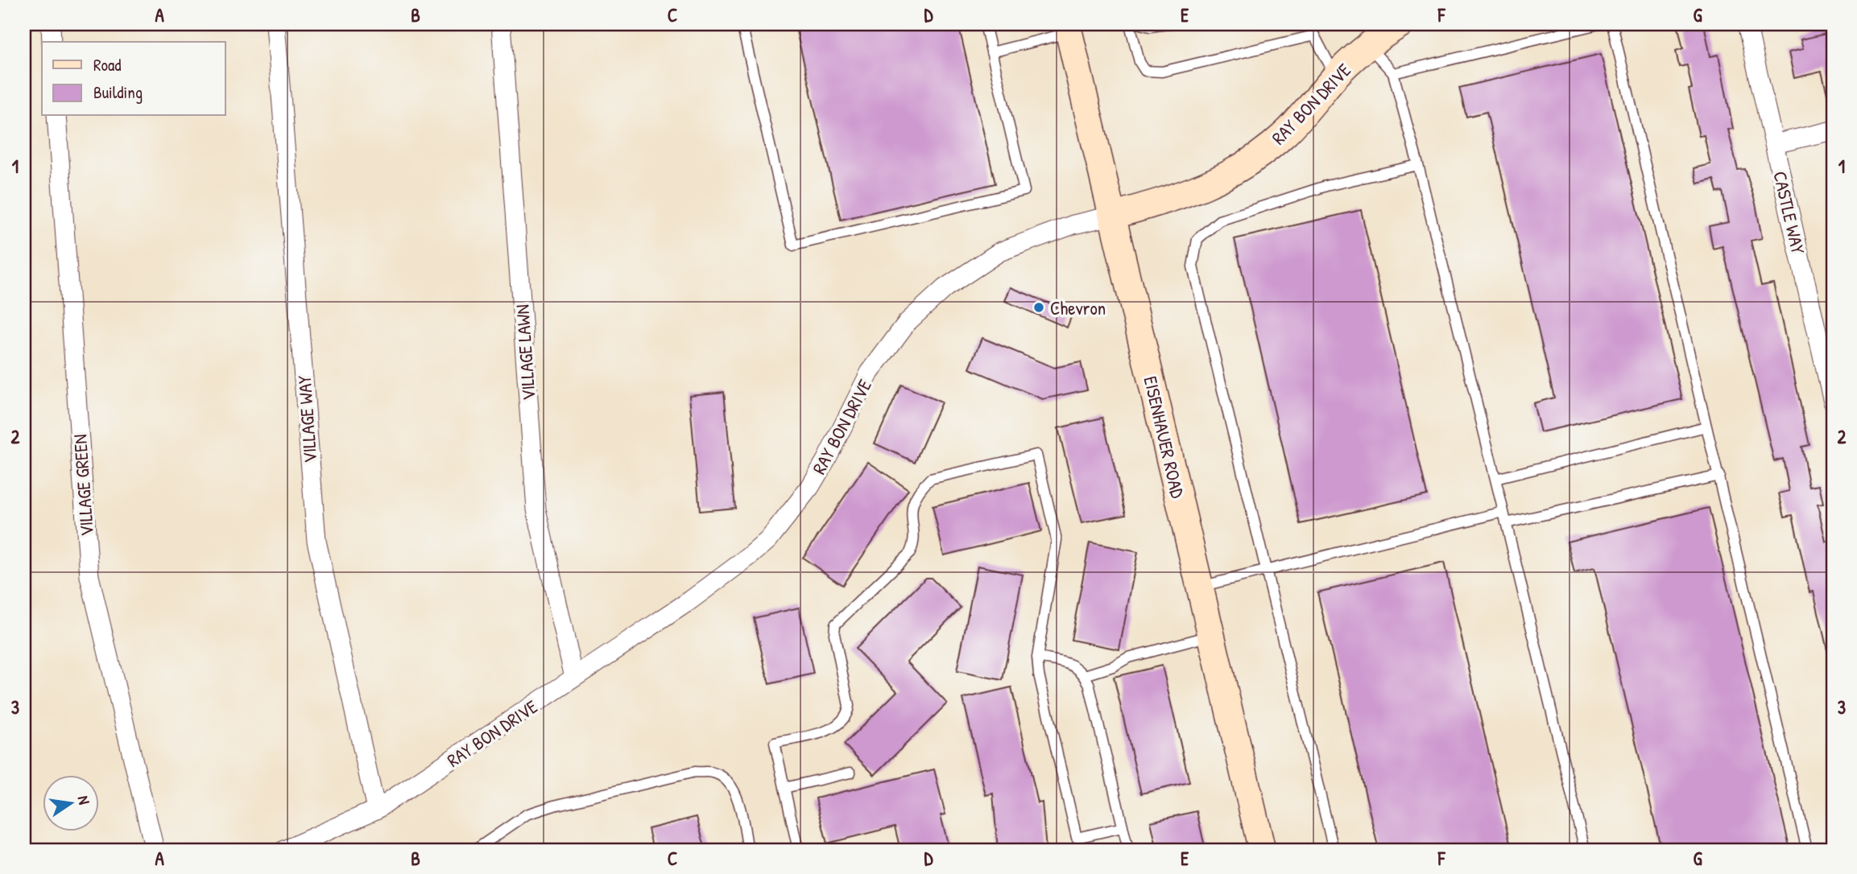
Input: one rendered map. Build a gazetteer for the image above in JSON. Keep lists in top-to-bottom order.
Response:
{
  "streets": {
    "main road": ["RAY BON DRIVE", "EISENHAUER ROAD"],
    "street": [
      "CASTLE WAY",
      "VILLAGE LAWN",
      "VILLAGE WAY",
      "VILLAGE GREEN"
    ]
  },
  "crossings": [
    ["RAY BON DRIVE", "VILLAGE LAWN"],
    ["RAY BON DRIVE", "VILLAGE WAY"],
    ["RAY BON DRIVE", "EISENHAUER ROAD"]
  ],
  "places": ["Chevron"],
  "legend": ["Road", "Building"],
  "north": "right",
  "grid": {
    "columns": [
      "A",
      "B",
      "C",
      "D",
      "E",
      "F",
      "G"
    ],
    "rows": ["1", "2", "3"]
  }
}
